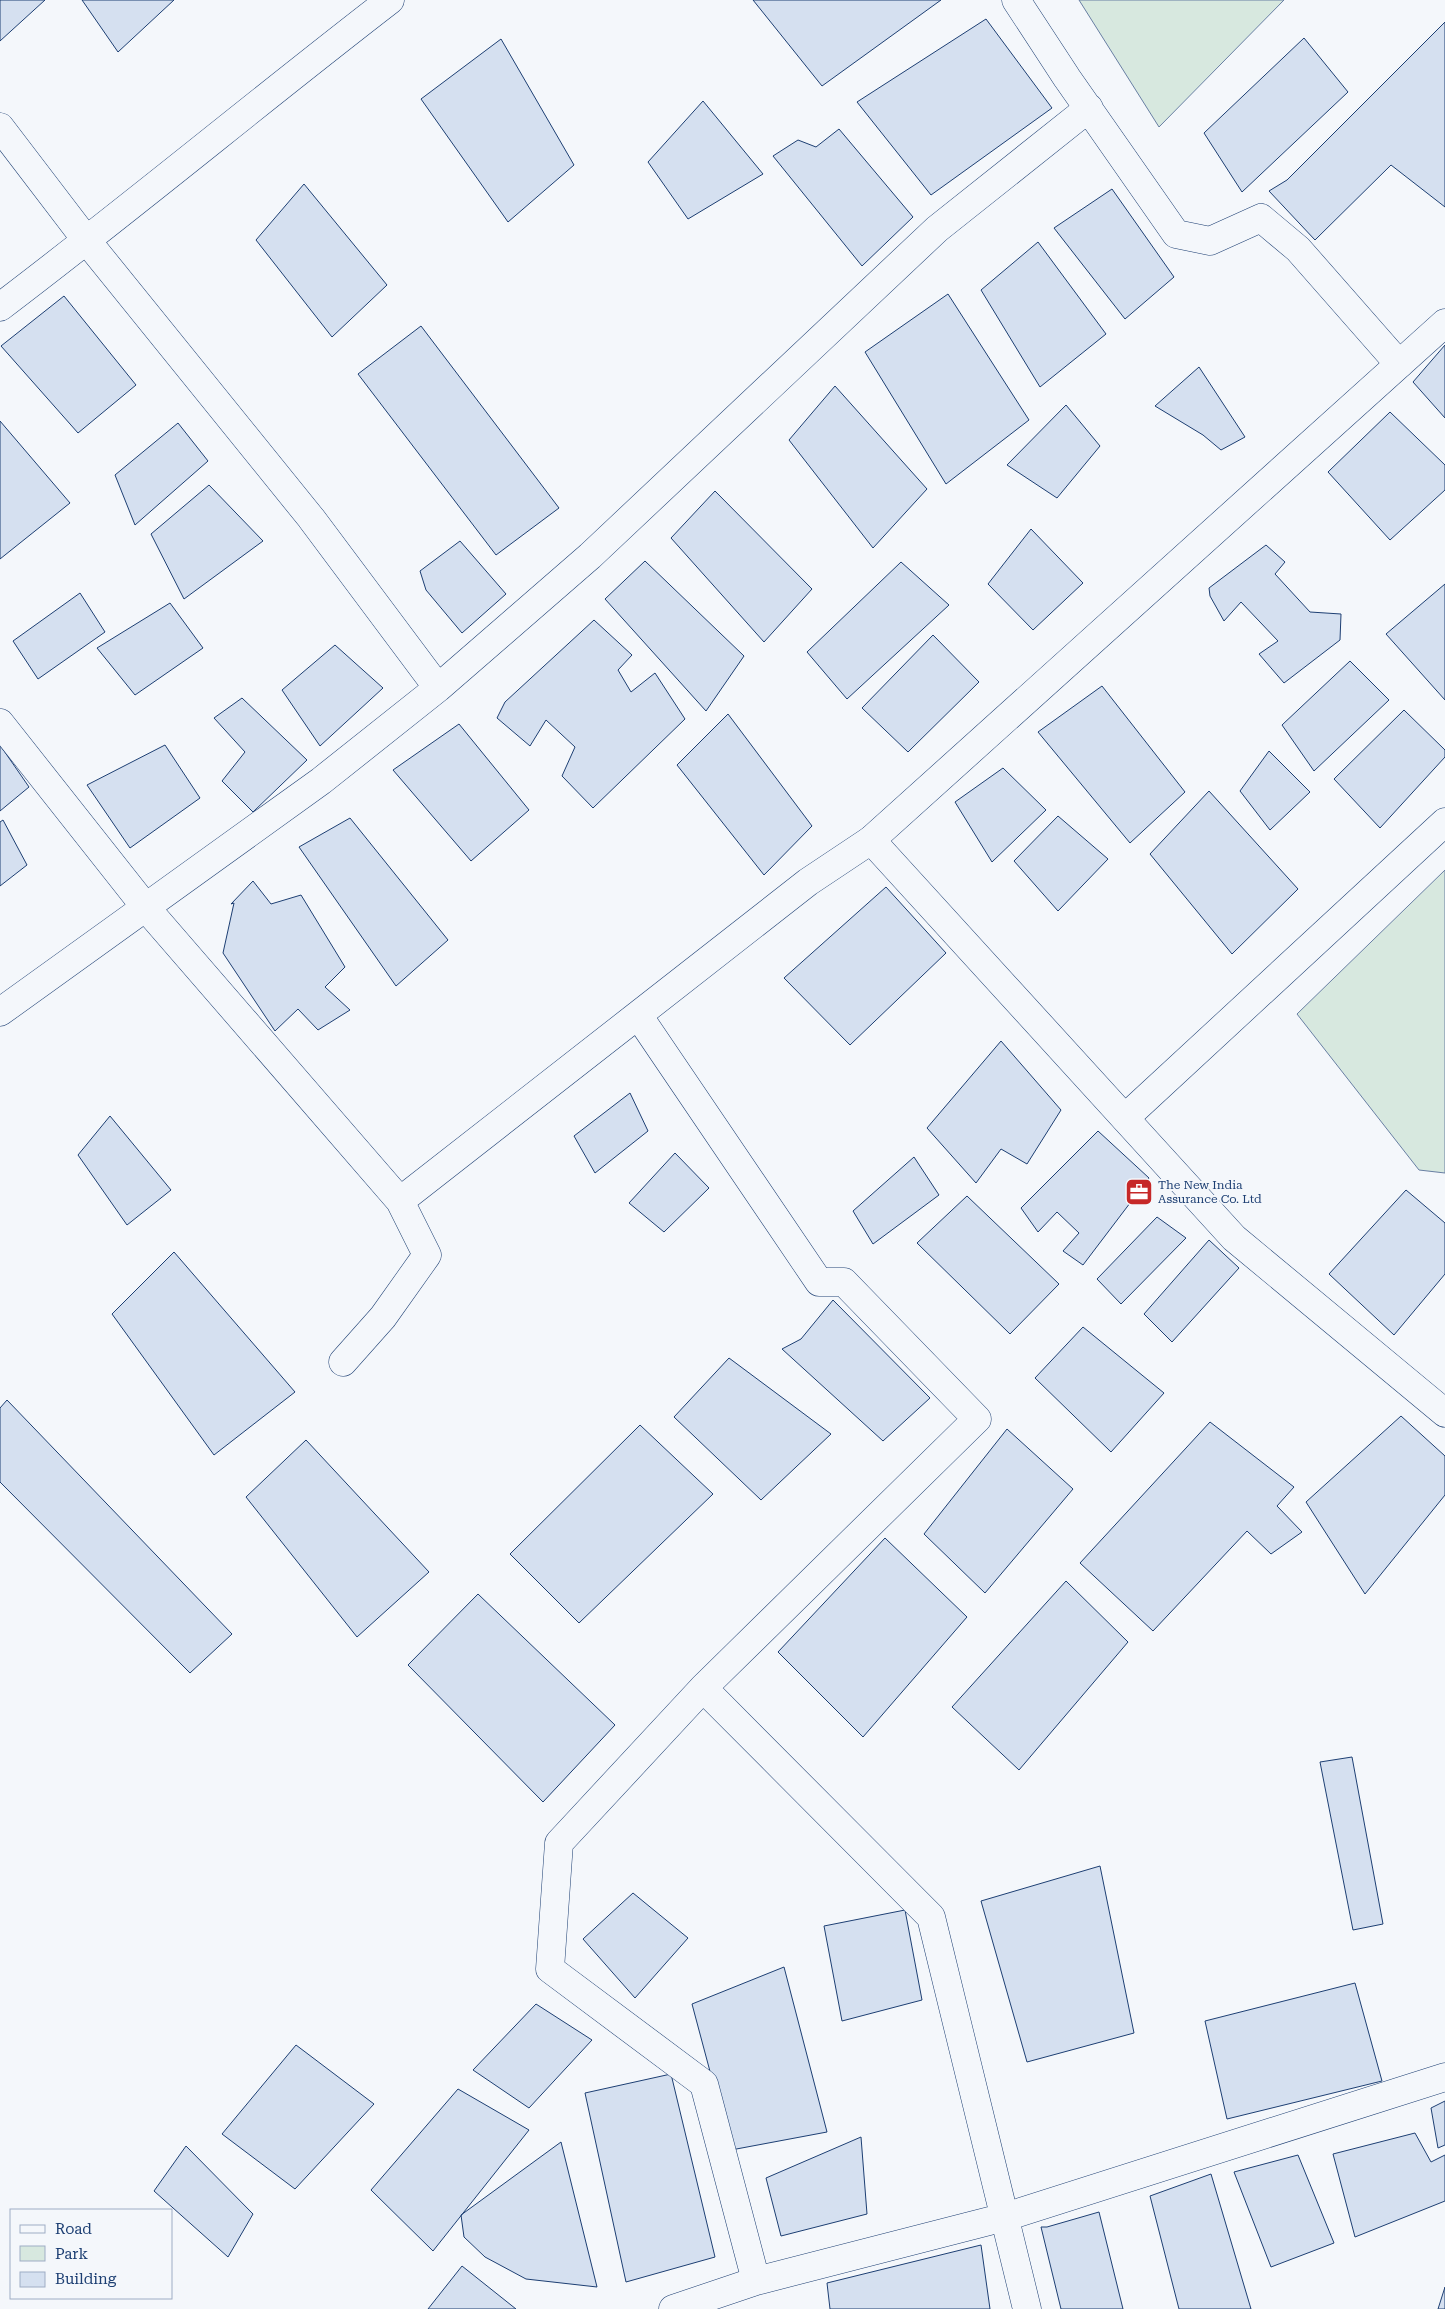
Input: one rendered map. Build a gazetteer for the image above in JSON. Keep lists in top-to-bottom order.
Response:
{
  "places": {
    "office": ["The New India Assurance Co. Ltd"]
  },
  "legend": ["Road", "Park", "Building"]
}
